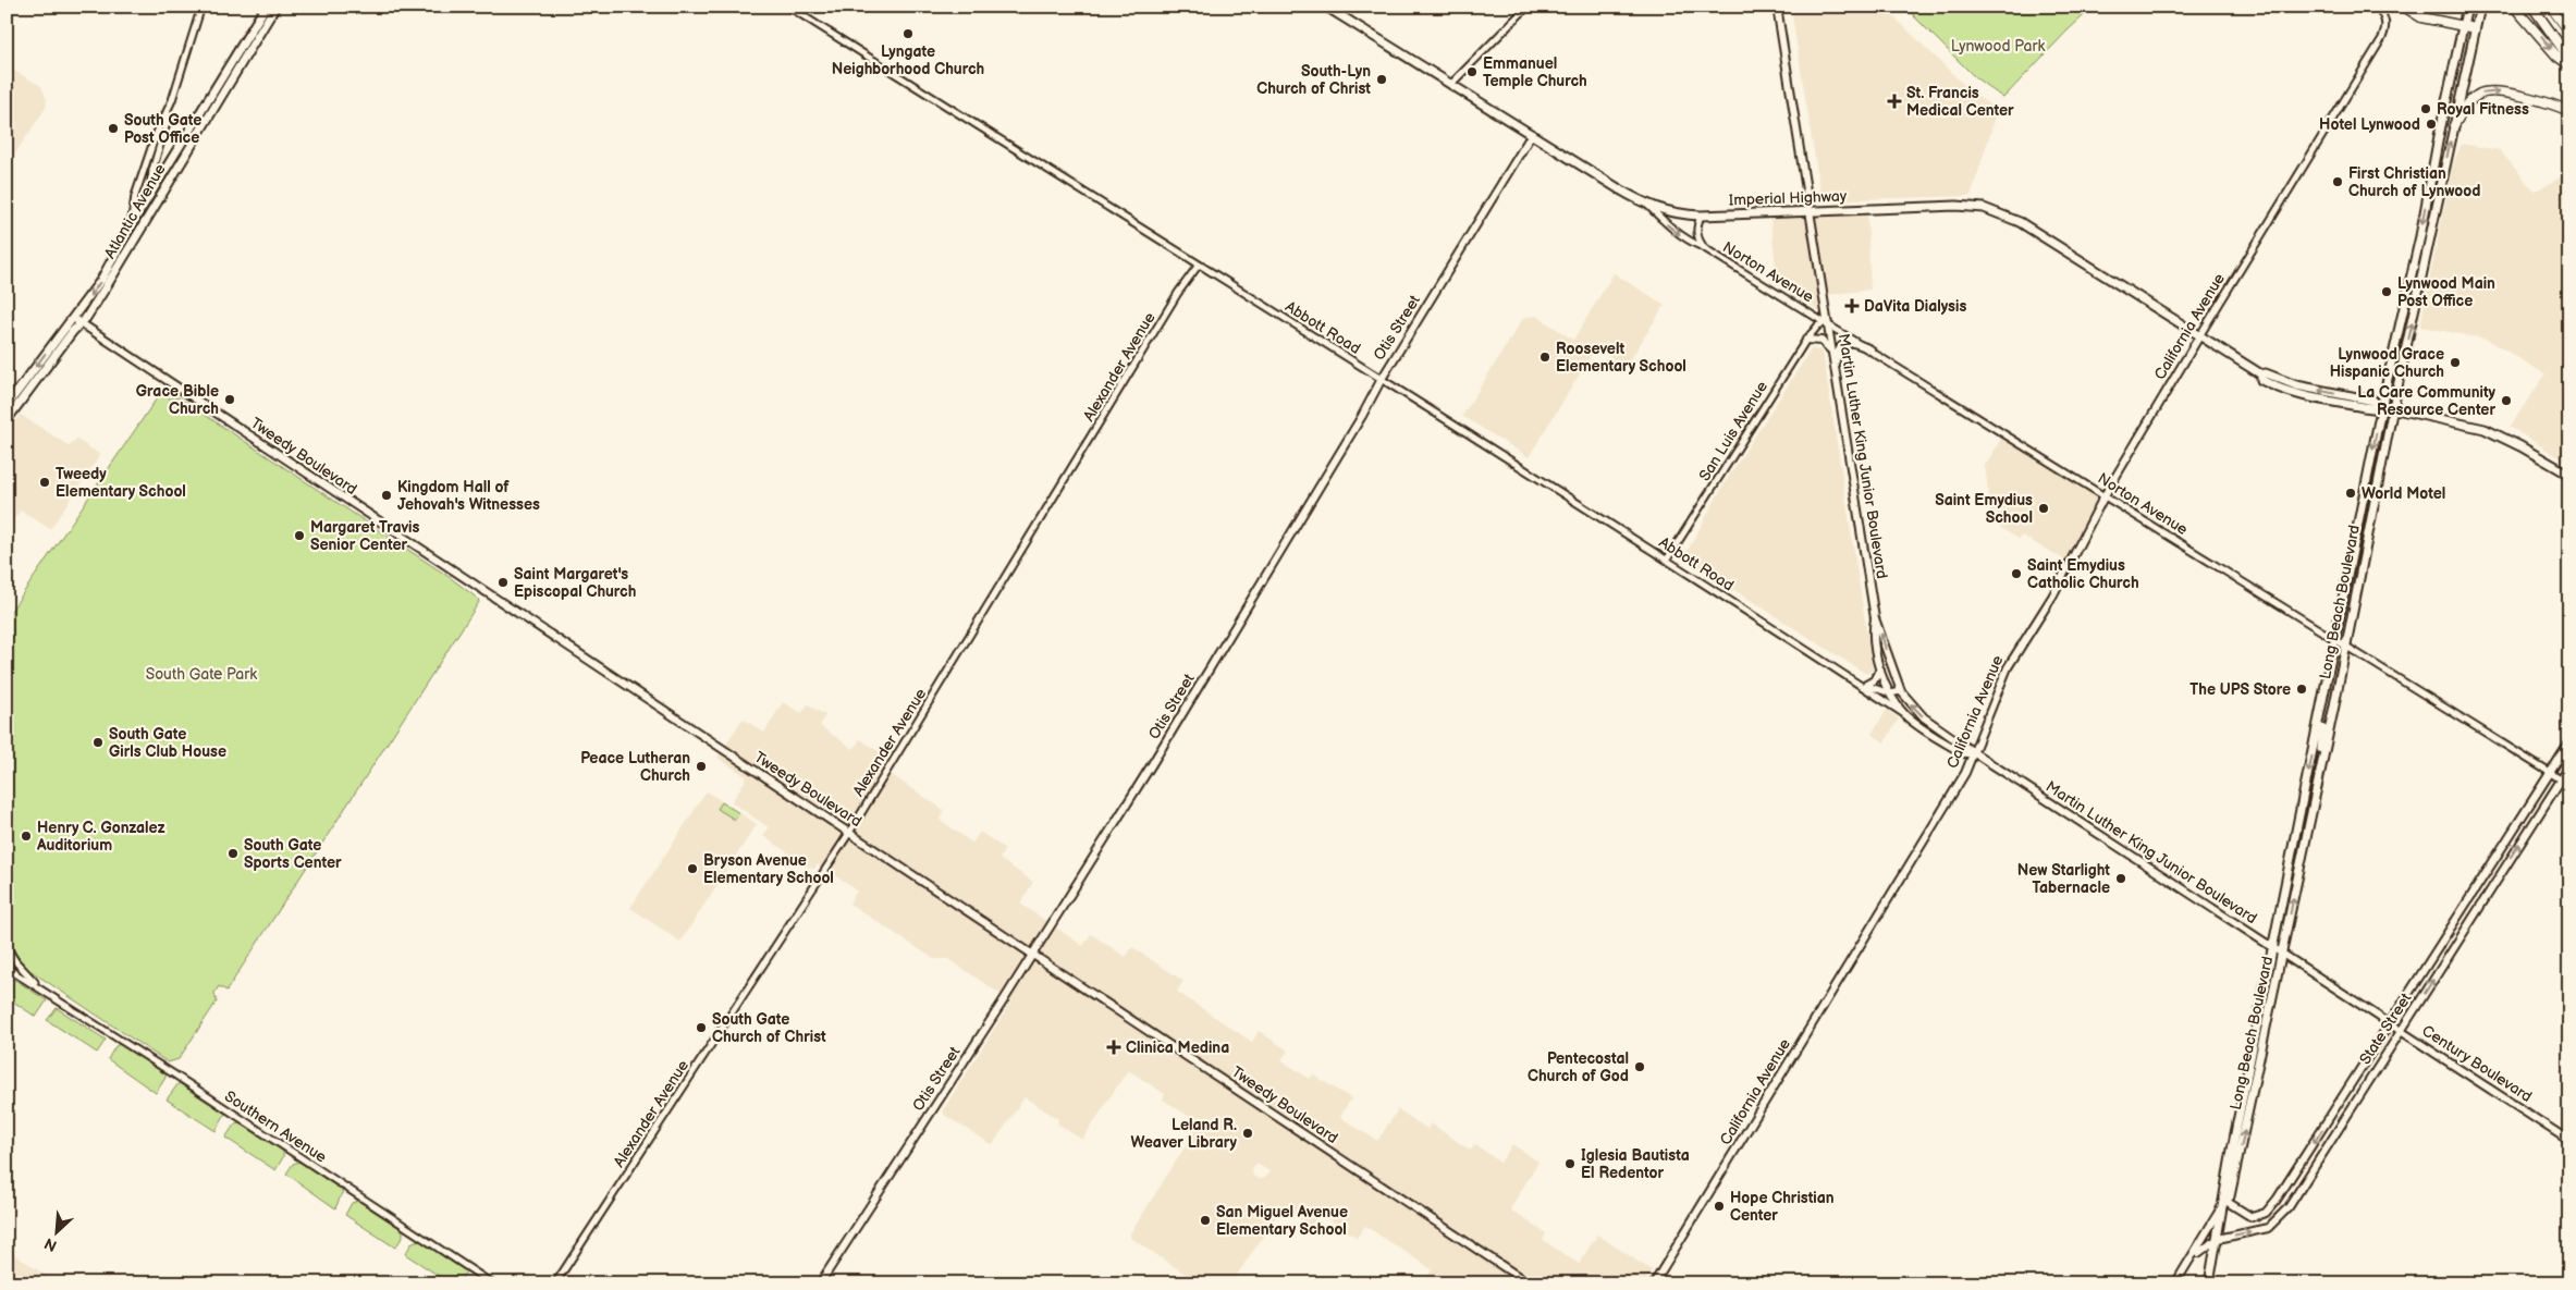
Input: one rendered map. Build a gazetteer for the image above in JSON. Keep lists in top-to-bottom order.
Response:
{
  "streets": {
    "main road": [
      "Imperial Highway",
      "Atlantic Avenue",
      "California Avenue",
      "Otis Street",
      "Tweedy Boulevard",
      "Martin Luther King Junior Boulevard",
      "Long Beach Boulevard",
      "State Street",
      "Century Boulevard"
    ],
    "street": [
      "Norton Avenue",
      "Abbott Road",
      "Alexander Avenue",
      "San Luis Avenue",
      "Southern Avenue"
    ]
  },
  "crossings": [
    ["Imperial Highway", "Norton Avenue"],
    ["Imperial Highway", "California Avenue"],
    ["Imperial Highway", "Otis Street"],
    ["Imperial Highway", "Martin Luther King Junior Boulevard"],
    ["Imperial Highway", "Long Beach Boulevard"],
    ["Atlantic Avenue", "Tweedy Boulevard"],
    ["Norton Avenue", "California Avenue"],
    ["Norton Avenue", "San Luis Avenue"],
    ["Norton Avenue", "Martin Luther King Junior Boulevard"],
    ["Norton Avenue", "Long Beach Boulevard"],
    ["Norton Avenue", "State Street"],
    ["California Avenue", "Martin Luther King Junior Boulevard"],
    ["Abbott Road", "Otis Street"],
    ["Abbott Road", "Alexander Avenue"],
    ["Abbott Road", "San Luis Avenue"],
    ["Abbott Road", "Martin Luther King Junior Boulevard"],
    ["Otis Street", "Tweedy Boulevard"],
    ["Alexander Avenue", "Tweedy Boulevard"],
    ["San Luis Avenue", "Martin Luther King Junior Boulevard"],
    ["Martin Luther King Junior Boulevard", "Long Beach Boulevard"],
    ["Martin Luther King Junior Boulevard", "State Street"],
    ["Martin Luther King Junior Boulevard", "Century Boulevard"],
    ["Long Beach Boulevard", "State Street"],
    ["State Street", "Century Boulevard"]
  ],
  "parks": ["Lynwood Park", "South Gate Park"],
  "places": {
    "other": [
      "Lyngate Neighborhood Church",
      "Emmanuel Temple Church",
      "South-Lyn Church of Christ",
      "Royal Fitness",
      "Hotel Lynwood",
      "South Gate Post Office",
      "First Christian Church of Lynwood",
      "Lynwood Main Post Office",
      "Roosevelt Elementary School",
      "Lynwood Grace Hispanic Church",
      "Grace Bible Church",
      "La Care Community Resource Center",
      "Tweedy Elementary School",
      "World Motel",
      "Kingdom Hall of Jehovah's Witnesses",
      "Saint Emydius School",
      "Margaret Travis Senior Center",
      "Saint Emydius Catholic Church",
      "Saint Margaret's Episcopal Church",
      "The UPS Store",
      "South Gate Girls Club House",
      "Peace Lutheran Church",
      "Henry C. Gonzalez Auditorium",
      "South Gate Sports Center",
      "Bryson Avenue Elementary School",
      "New Starlight Tabernacle",
      "South Gate Church of Christ",
      "Pentecostal Church of God",
      "Leland R. Weaver Library",
      "Iglesia Bautista El Redentor",
      "Hope Christian Center",
      "San Miguel Avenue Elementary School"
    ],
    "health": ["St. Francis Medical Center", "DaVita Dialysis", "Clinica Medina"]
  },
  "north": "bottom left"
}
